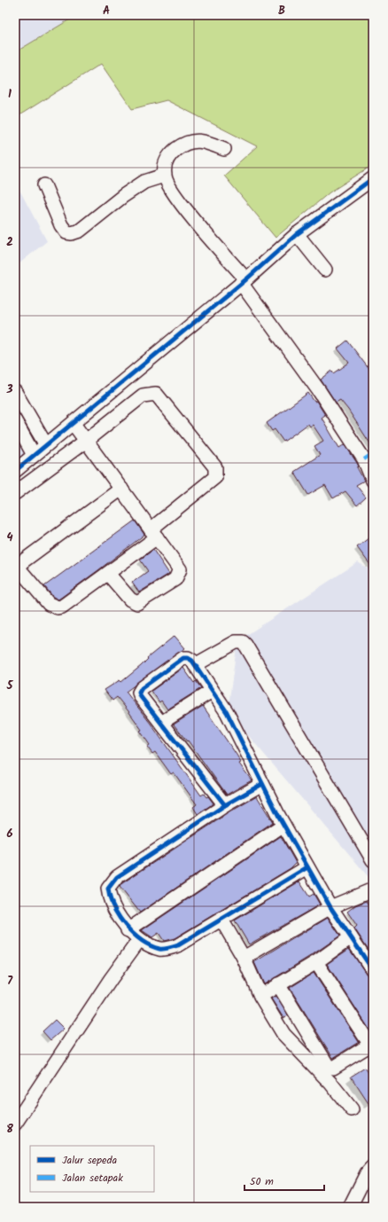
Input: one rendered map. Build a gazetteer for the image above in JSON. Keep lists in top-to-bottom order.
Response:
{
  "legend": ["Jalur sepeda", "Jalan setapak"],
  "scale_bar": "50 m",
  "grid": {
    "columns": ["A", "B"],
    "rows": [
      "1",
      "2",
      "3",
      "4",
      "5",
      "6",
      "7",
      "8"
    ]
  }
}
